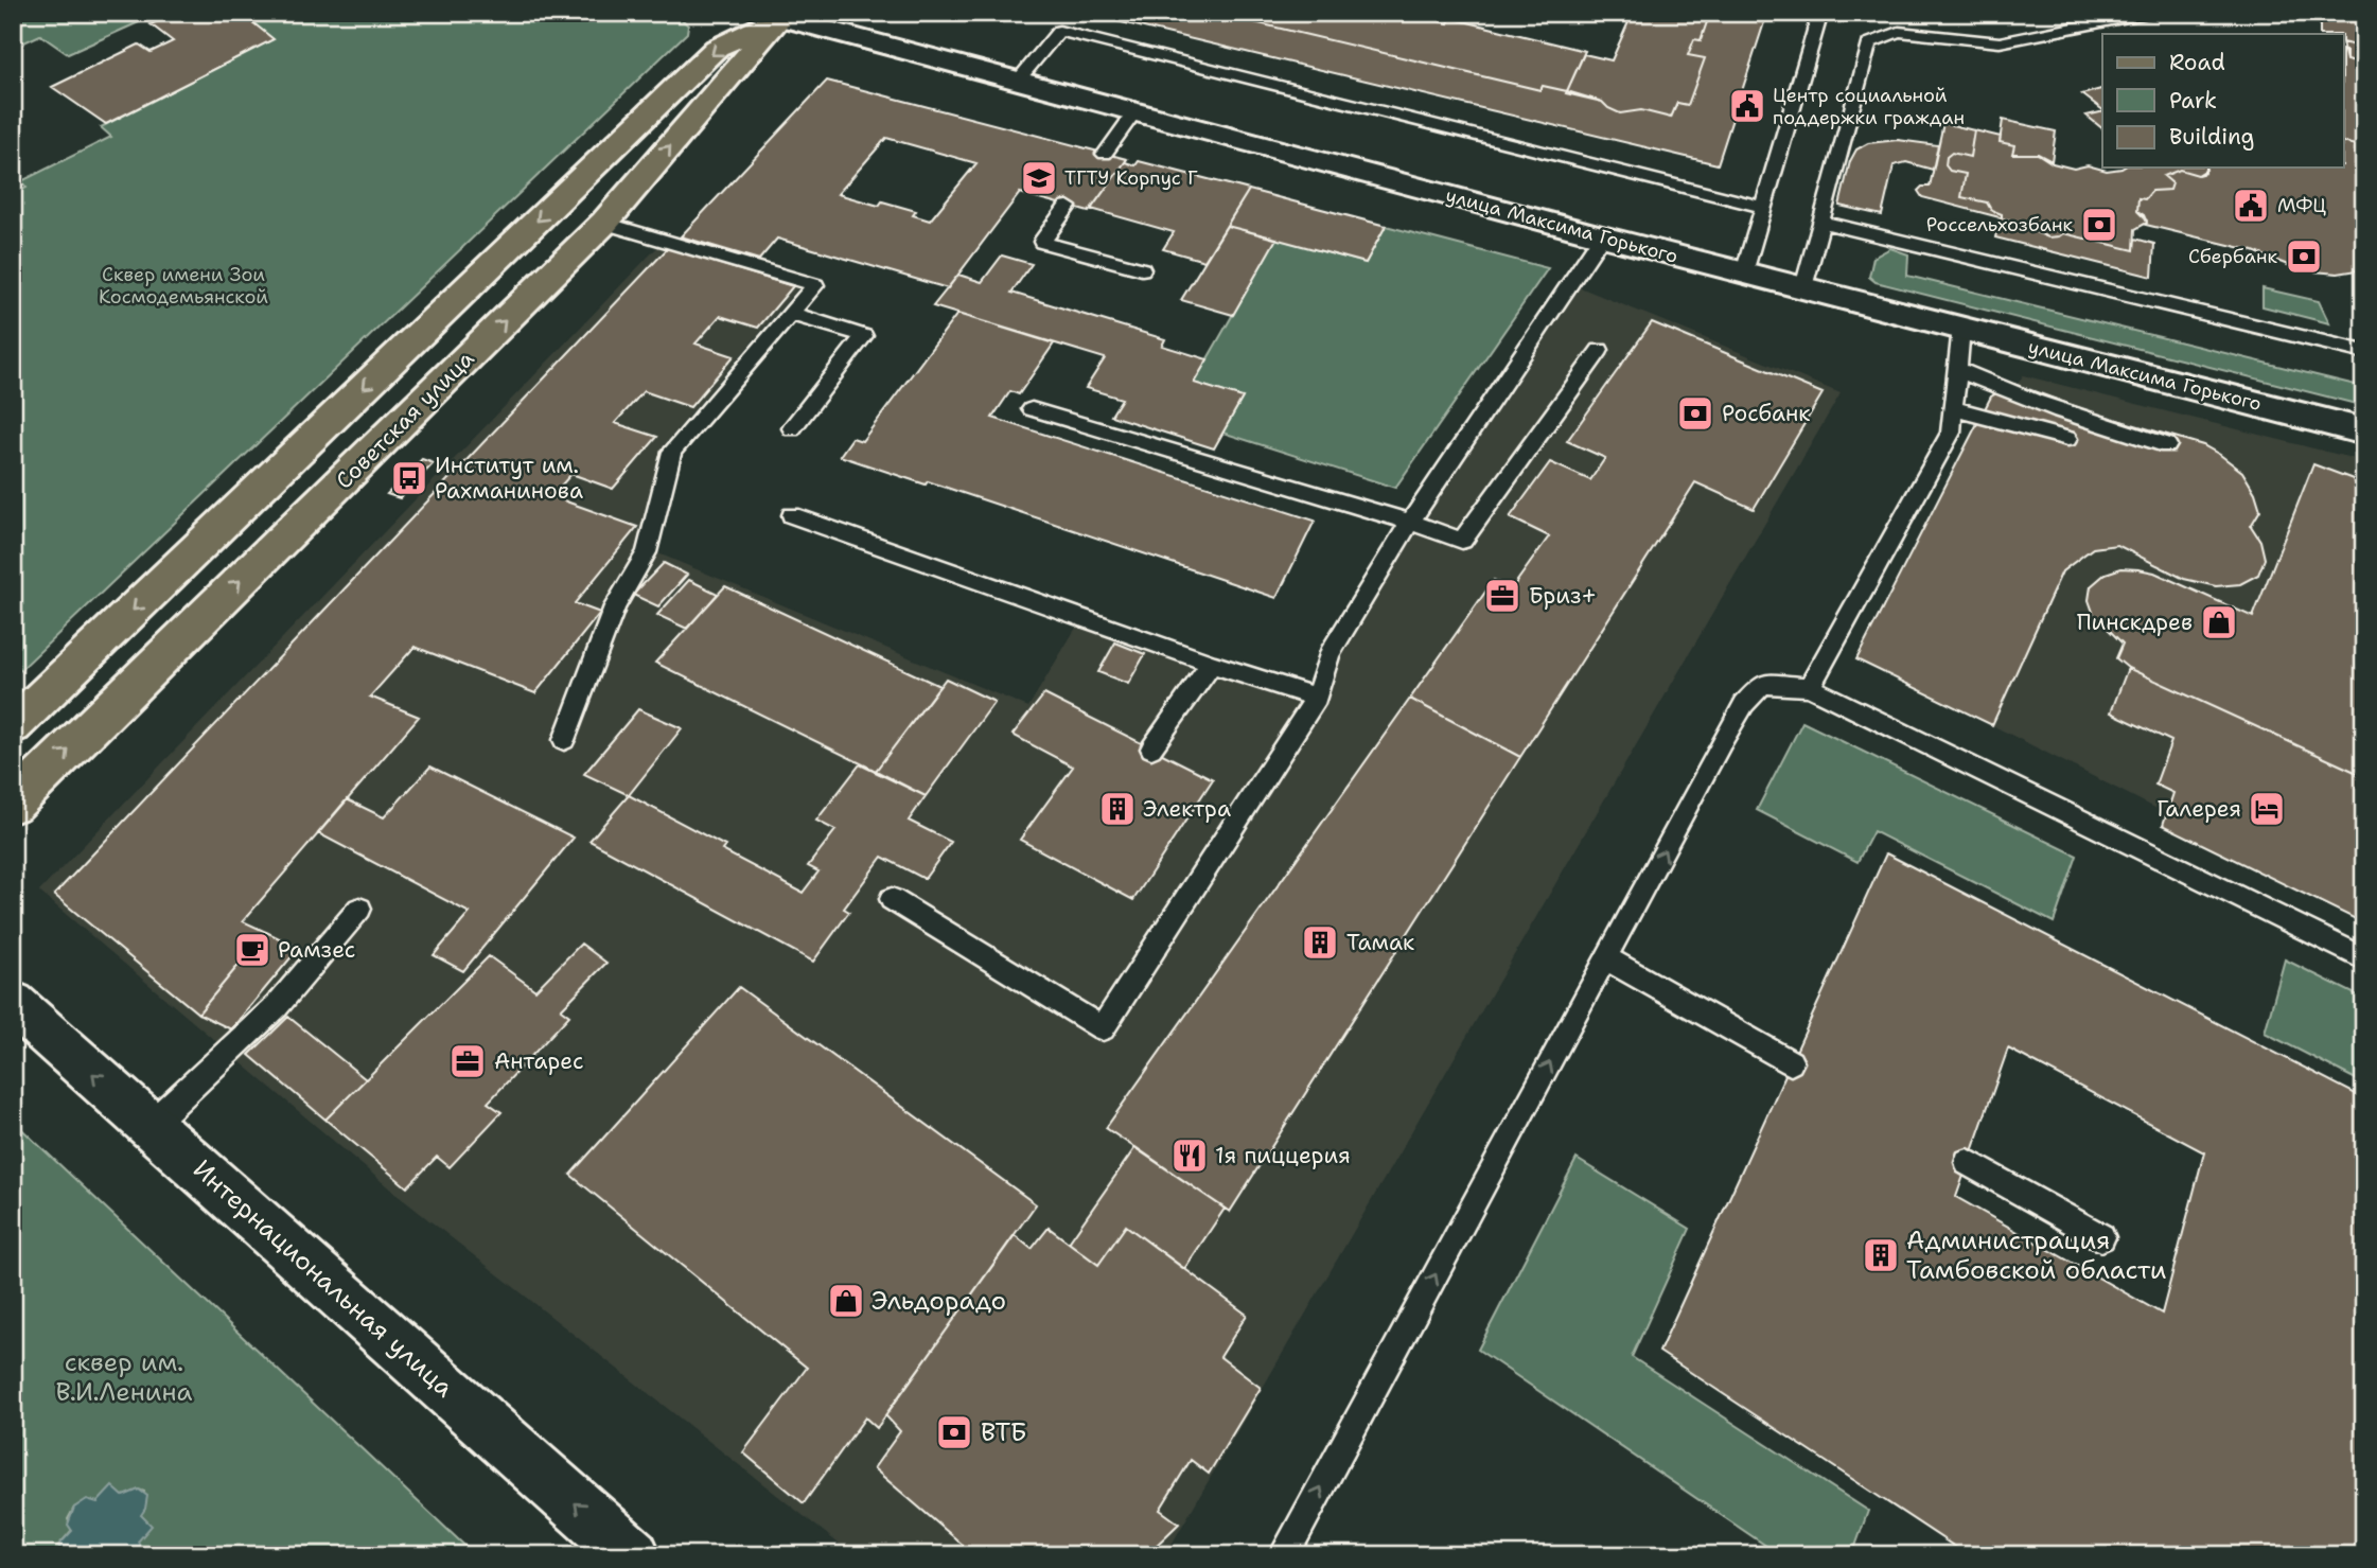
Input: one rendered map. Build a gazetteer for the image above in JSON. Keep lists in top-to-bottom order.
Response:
{
  "streets": {
    "main road": ["Советская улица"],
    "street": ["улица Максима Горького", "Интернациональная улица"]
  },
  "crossings": [
    ["улица Максима Горького", "Советская улица"]
  ],
  "one_way": ["Интернациональная улица"],
  "parks": ["Cквер имени Зои Космодемьянской", "сквер им. В.И.Ленина"],
  "places": {
    "public building": ["Центр социальной поддержки граждан", "МФЦ"],
    "school or university": ["ТГТУ Корпус Г"],
    "bank": [
      "Россельхозбанк",
      "Сбербанк",
      "Росбанк",
      "ВТБ"
    ],
    "bus stop": ["Институт им. Рахманинова"],
    "office": ["Бриз+", "Антарес"],
    "shop": ["Пинскдрев", "Эльдорадо"],
    "building": ["Электра", "Тамак", "Администрация Тамбовской области"],
    "hotel": ["Галерея"],
    "cafe": ["Рамзес"],
    "restaurant": ["1я пиццерия"]
  },
  "legend": ["Road", "Park", "Building"]
}
